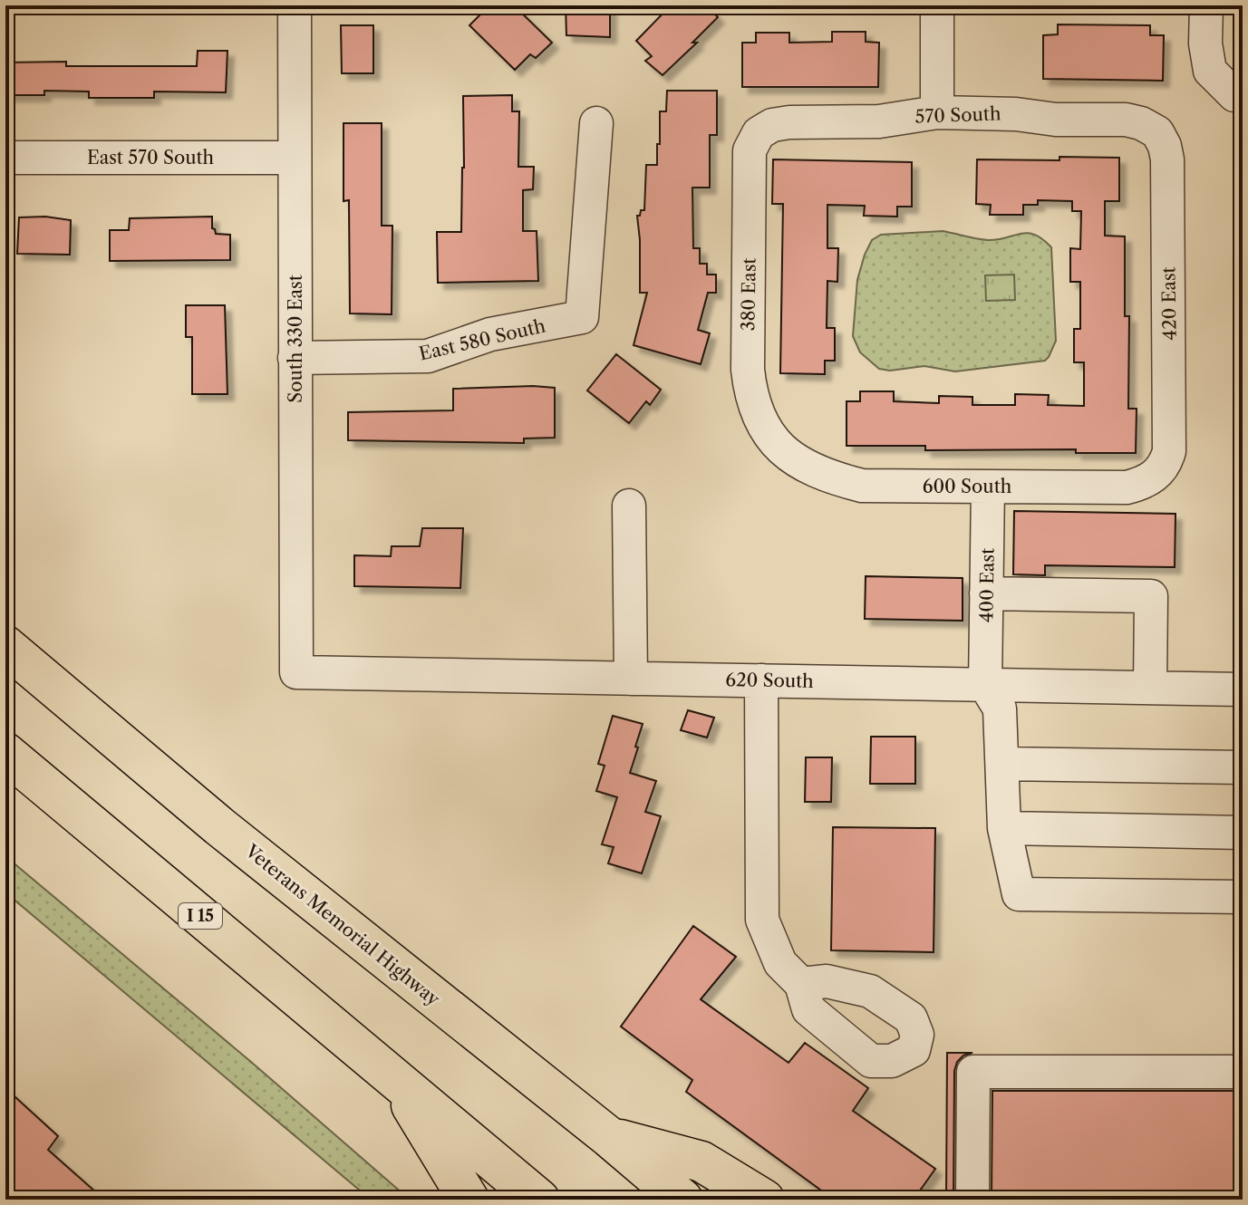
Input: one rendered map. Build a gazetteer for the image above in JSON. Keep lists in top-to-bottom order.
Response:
{
  "streets": {
    "highway": ["I 15", "Veterans Memorial Highway"],
    "street": [
      "570 South",
      "East 570 South",
      "380 East",
      "420 East",
      "South 330 East",
      "East 580 South",
      "600 South",
      "400 East",
      "620 South"
    ]
  },
  "crossings": [
    ["570 South", "380 East"],
    ["570 South", "420 East"],
    ["East 570 South", "South 330 East"],
    ["380 East", "600 South"],
    ["420 East", "600 South"],
    ["South 330 East", "East 580 South"],
    ["South 330 East", "620 South"],
    ["600 South", "400 East"],
    ["400 East", "620 South"]
  ]
}
